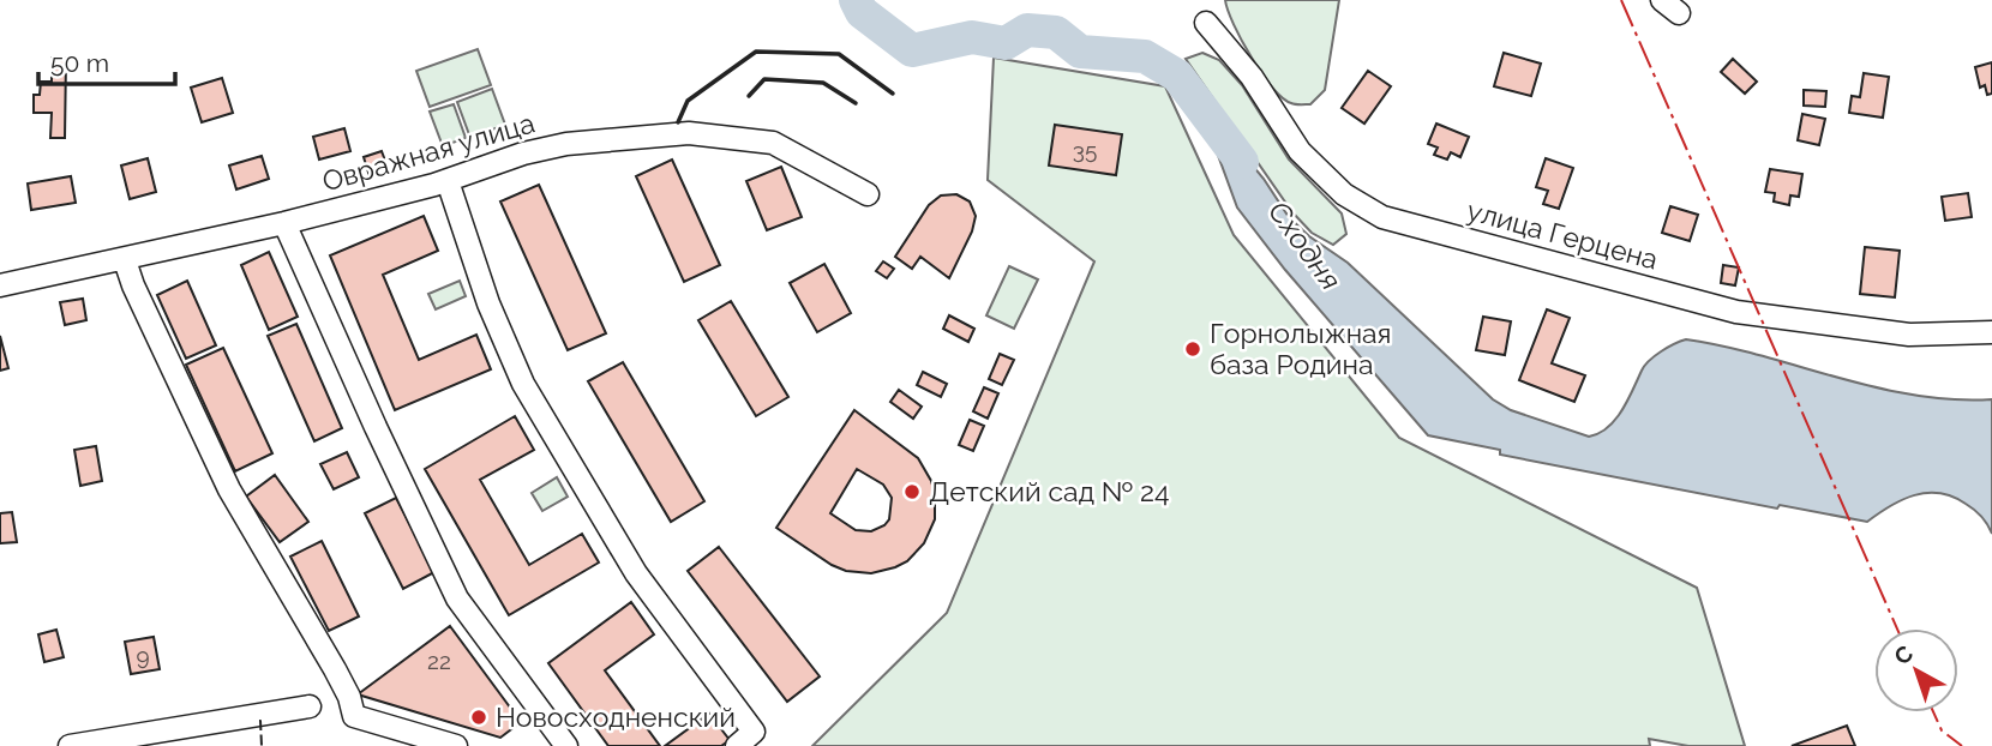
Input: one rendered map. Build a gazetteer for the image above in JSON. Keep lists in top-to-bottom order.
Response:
{
  "streets": {
    "street": ["Овражная улица", "улица Герцена"]
  },
  "water": ["Сходня"],
  "places": ["Горнолыжная база Родина", "Детский сад № 24", "Новосходненский"],
  "house_numbers": ["35", "9", "22"],
  "scale_bar": "50 m",
  "north": "top left"
}
